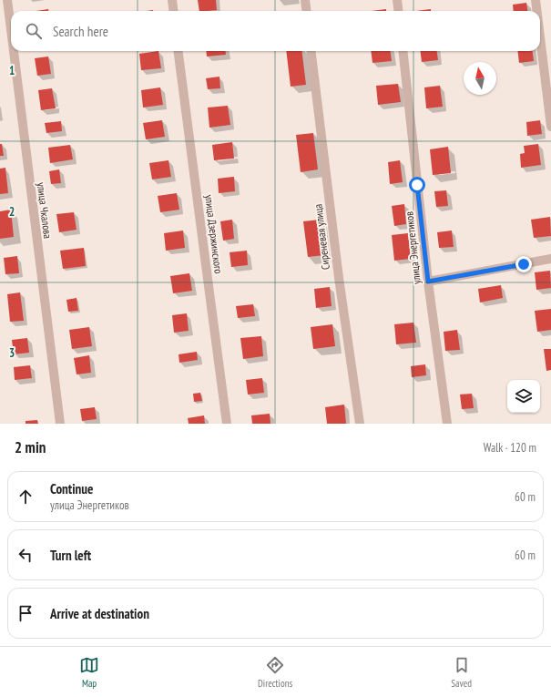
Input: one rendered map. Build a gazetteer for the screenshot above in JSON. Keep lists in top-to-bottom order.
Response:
{
  "streets": {
    "street": [
      "улица Чкалова",
      "улица Дзержинского",
      "Сиреневая улица",
      "улица Энергетиков"
    ]
  },
  "north": "top",
  "page": {
    "search": "Search here",
    "heading": ["2 min", "Walk · 120 m"],
    "list": [
      ["Continue", "улица Энергетиков", "60 m"],
      ["Turn left", "60 m"],
      "Arrive at destination"
    ],
    "nav": ["Map", "Directions", "Saved"]
  },
  "grid": {
    "rows": ["1", "2", "3"]
  }
}
